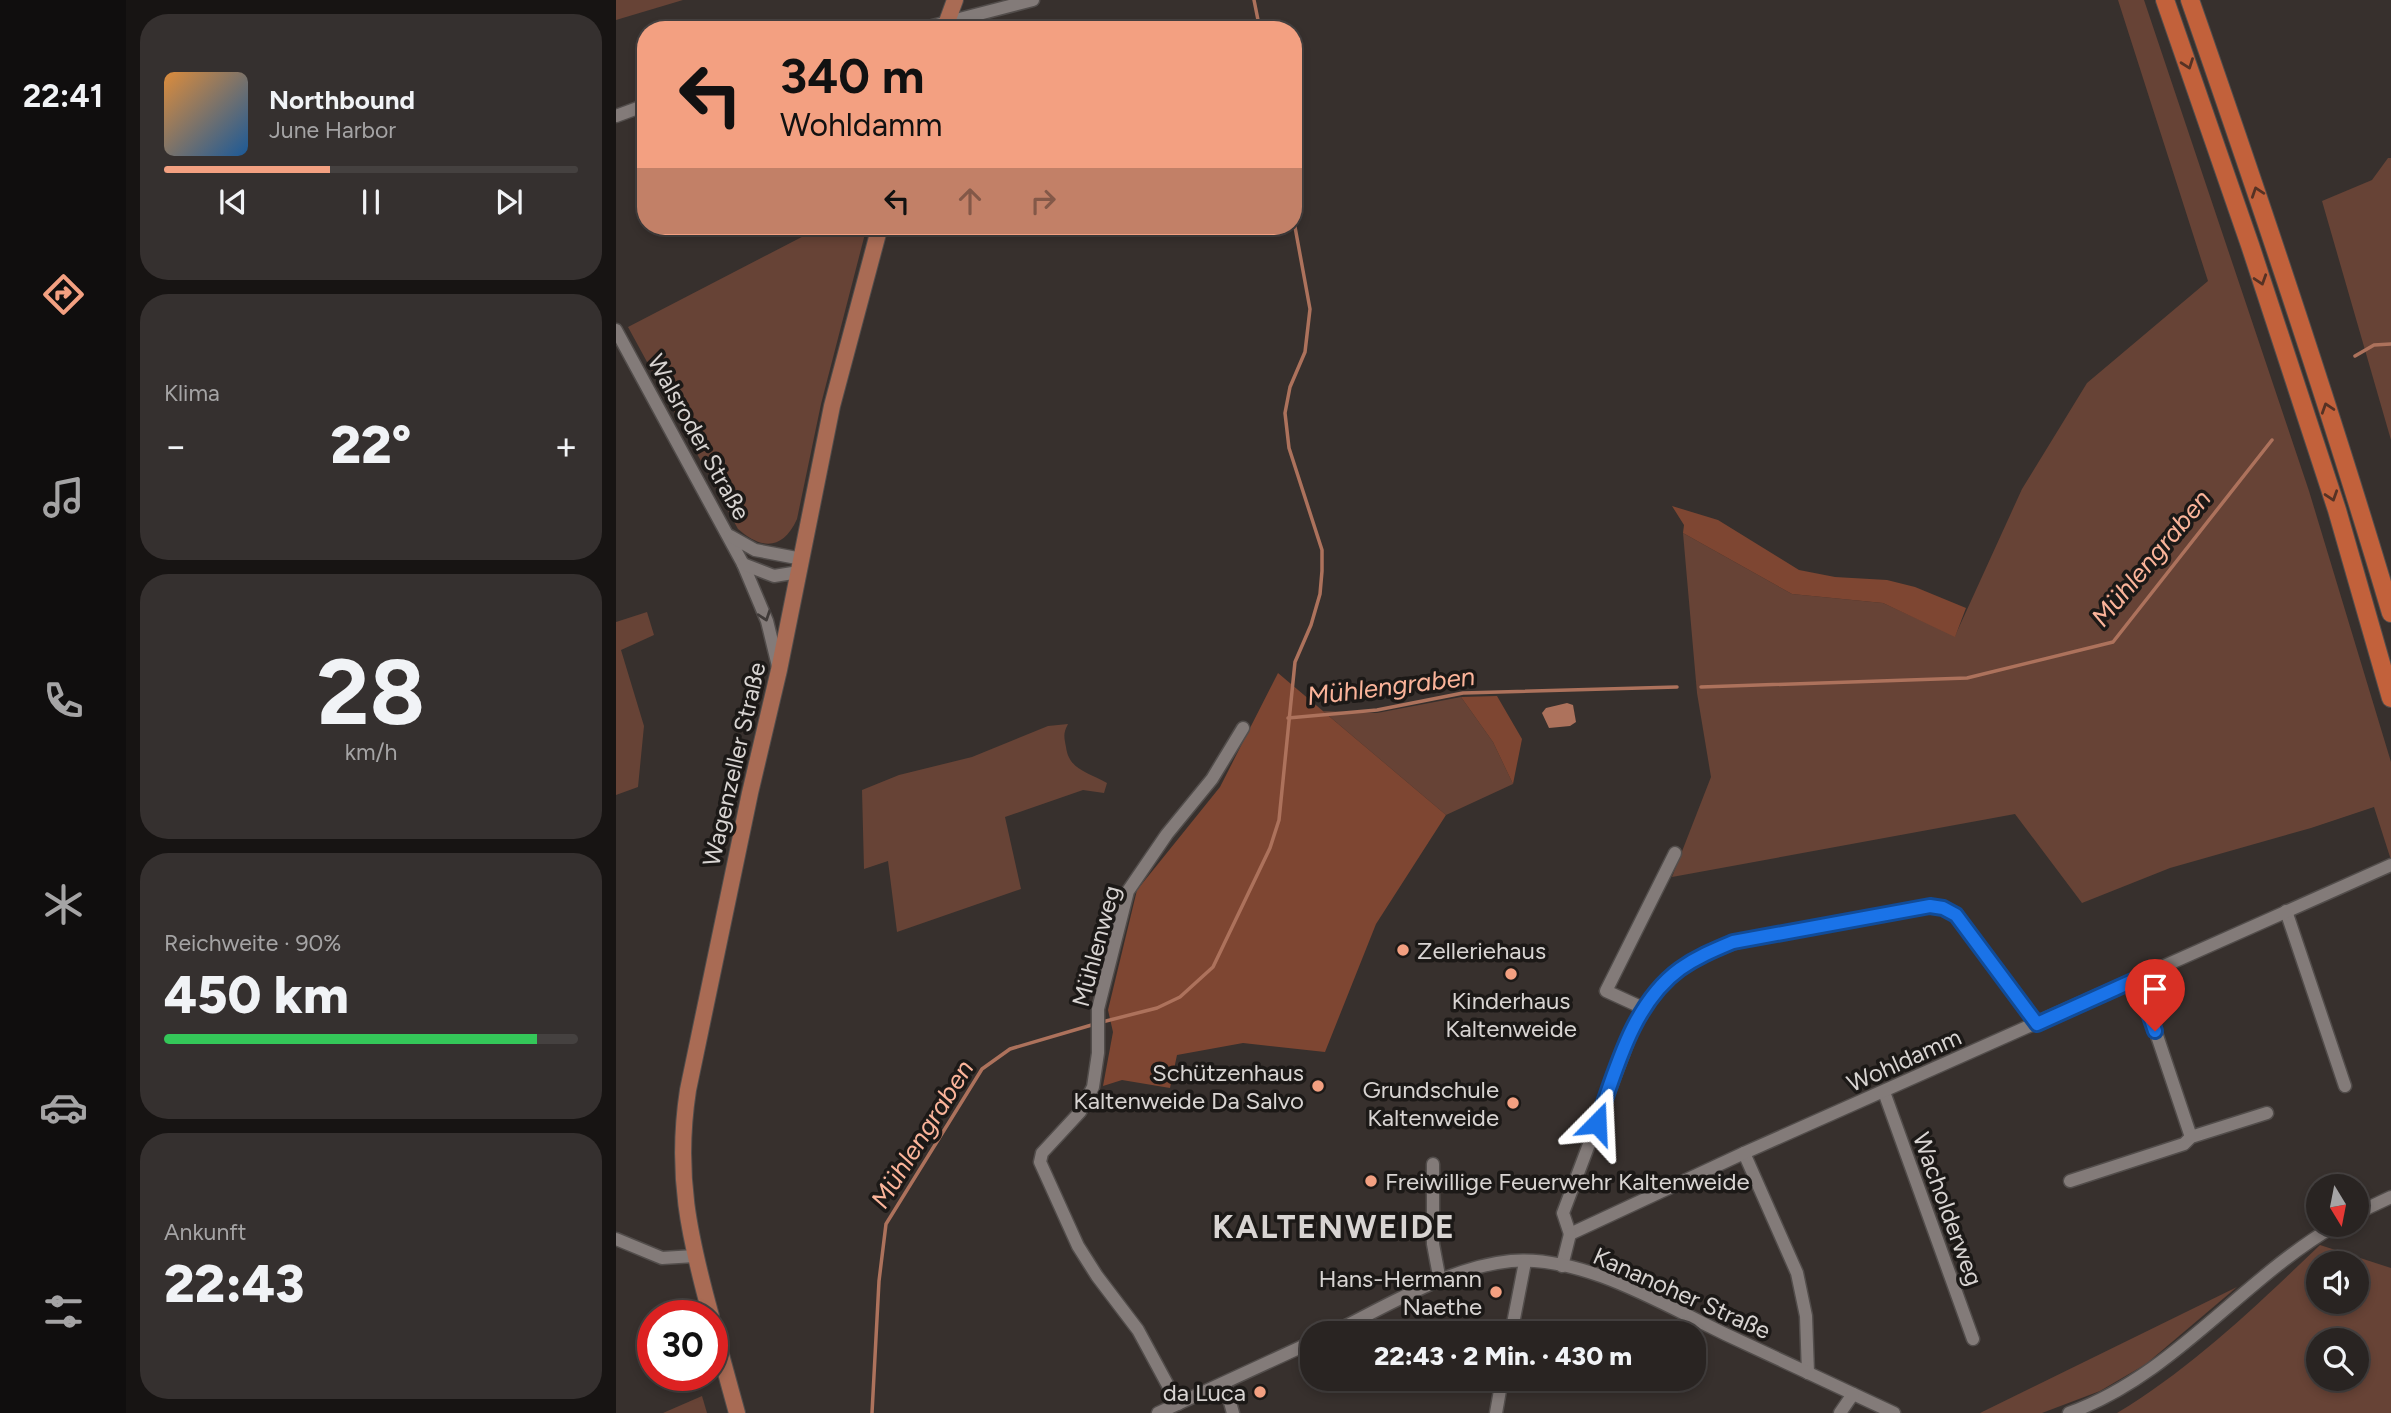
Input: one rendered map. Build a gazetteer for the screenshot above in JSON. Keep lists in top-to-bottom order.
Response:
{
  "streets": {
    "main road": ["Wagenzeller Straße"],
    "street": [
      "Walsroder Straße",
      "Mühlenweg",
      "Wohldamm",
      "Wacholderweg",
      "Kananoher Straße"
    ]
  },
  "crossings": [
    ["Walsroder Straße", "Wagenzeller Straße"],
    ["Wohldamm", "Wacholderweg"]
  ],
  "districts": ["KALTENWEIDE"],
  "water": ["Mühlengraben"],
  "places": [
    "Zelleriehaus",
    "Kinderhaus Kaltenweide",
    "Schützenhaus Kaltenweide Da Salvo",
    "Grundschule Kaltenweide",
    "Freiwillige Feuerwehr Kaltenweide",
    "Hans-Hermann Naethe",
    "da Luca"
  ],
  "north": "bottom",
  "page": {
    "tabs": "22:41",
    "turn": ["340 m", "Wohldamm"],
    "song": ["Northbound", "June Harbor"],
    "tile": [
      "Klima",
      ["28", "km/h"],
      ["Reichweite · 90%", "450 km"],
      ["Ankunft", "22:43"]
    ],
    "heat": ["−", "22°", "+"],
    "limit": "30",
    "trip": "22:43 · 2 Min. · 430 m"
  }
}
